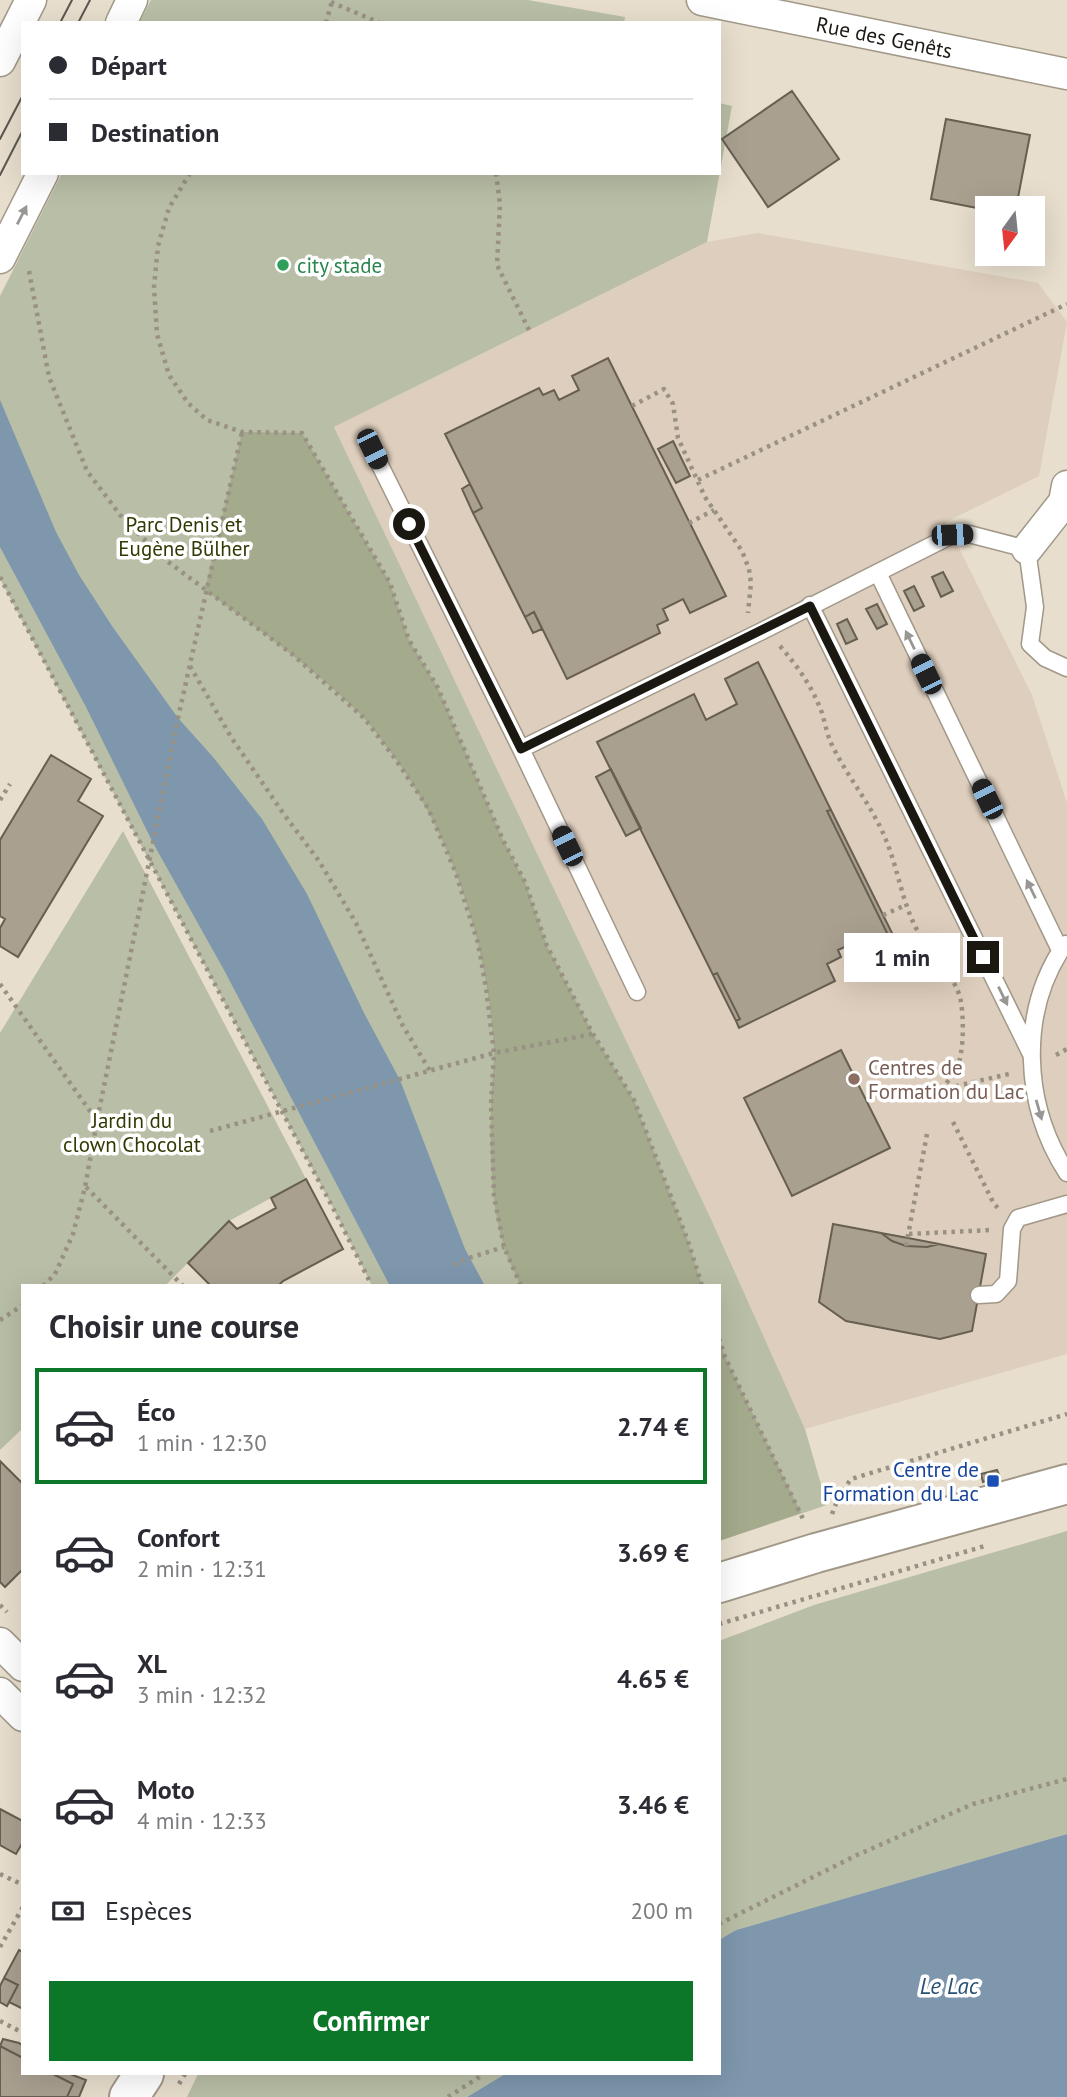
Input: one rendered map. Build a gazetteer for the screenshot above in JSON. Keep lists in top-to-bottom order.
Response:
{
  "streets": {
    "street": ["Rue des Genêts"]
  },
  "water": ["Le Lac"],
  "parks": ["Parc Denis et Eugène Bülher", "Jardin du clown Chocolat"],
  "places": {
    "other": ["city stade", "Centres de Formation du Lac"],
    "transit": ["Centre de Formation du Lac"]
  },
  "north": "bottom",
  "page": {
    "banner": ["Départ", "Destination"],
    "bubble": "1 min",
    "heading": "Choisir une course",
    "list": [
      {
        "name": "Éco",
        "note": "1 min · 12:30",
        "value": "2.74 €"
      },
      {
        "name": "Confort",
        "note": "2 min · 12:31",
        "value": "3.69 €"
      },
      {
        "name": "XL",
        "note": "3 min · 12:32",
        "value": "4.65 €"
      },
      {
        "name": "Moto",
        "note": "4 min · 12:33",
        "value": "3.46 €"
      }
    ],
    "pay": ["Espèces", "200 m"],
    "buttons": "Confirmer"
  }
}
